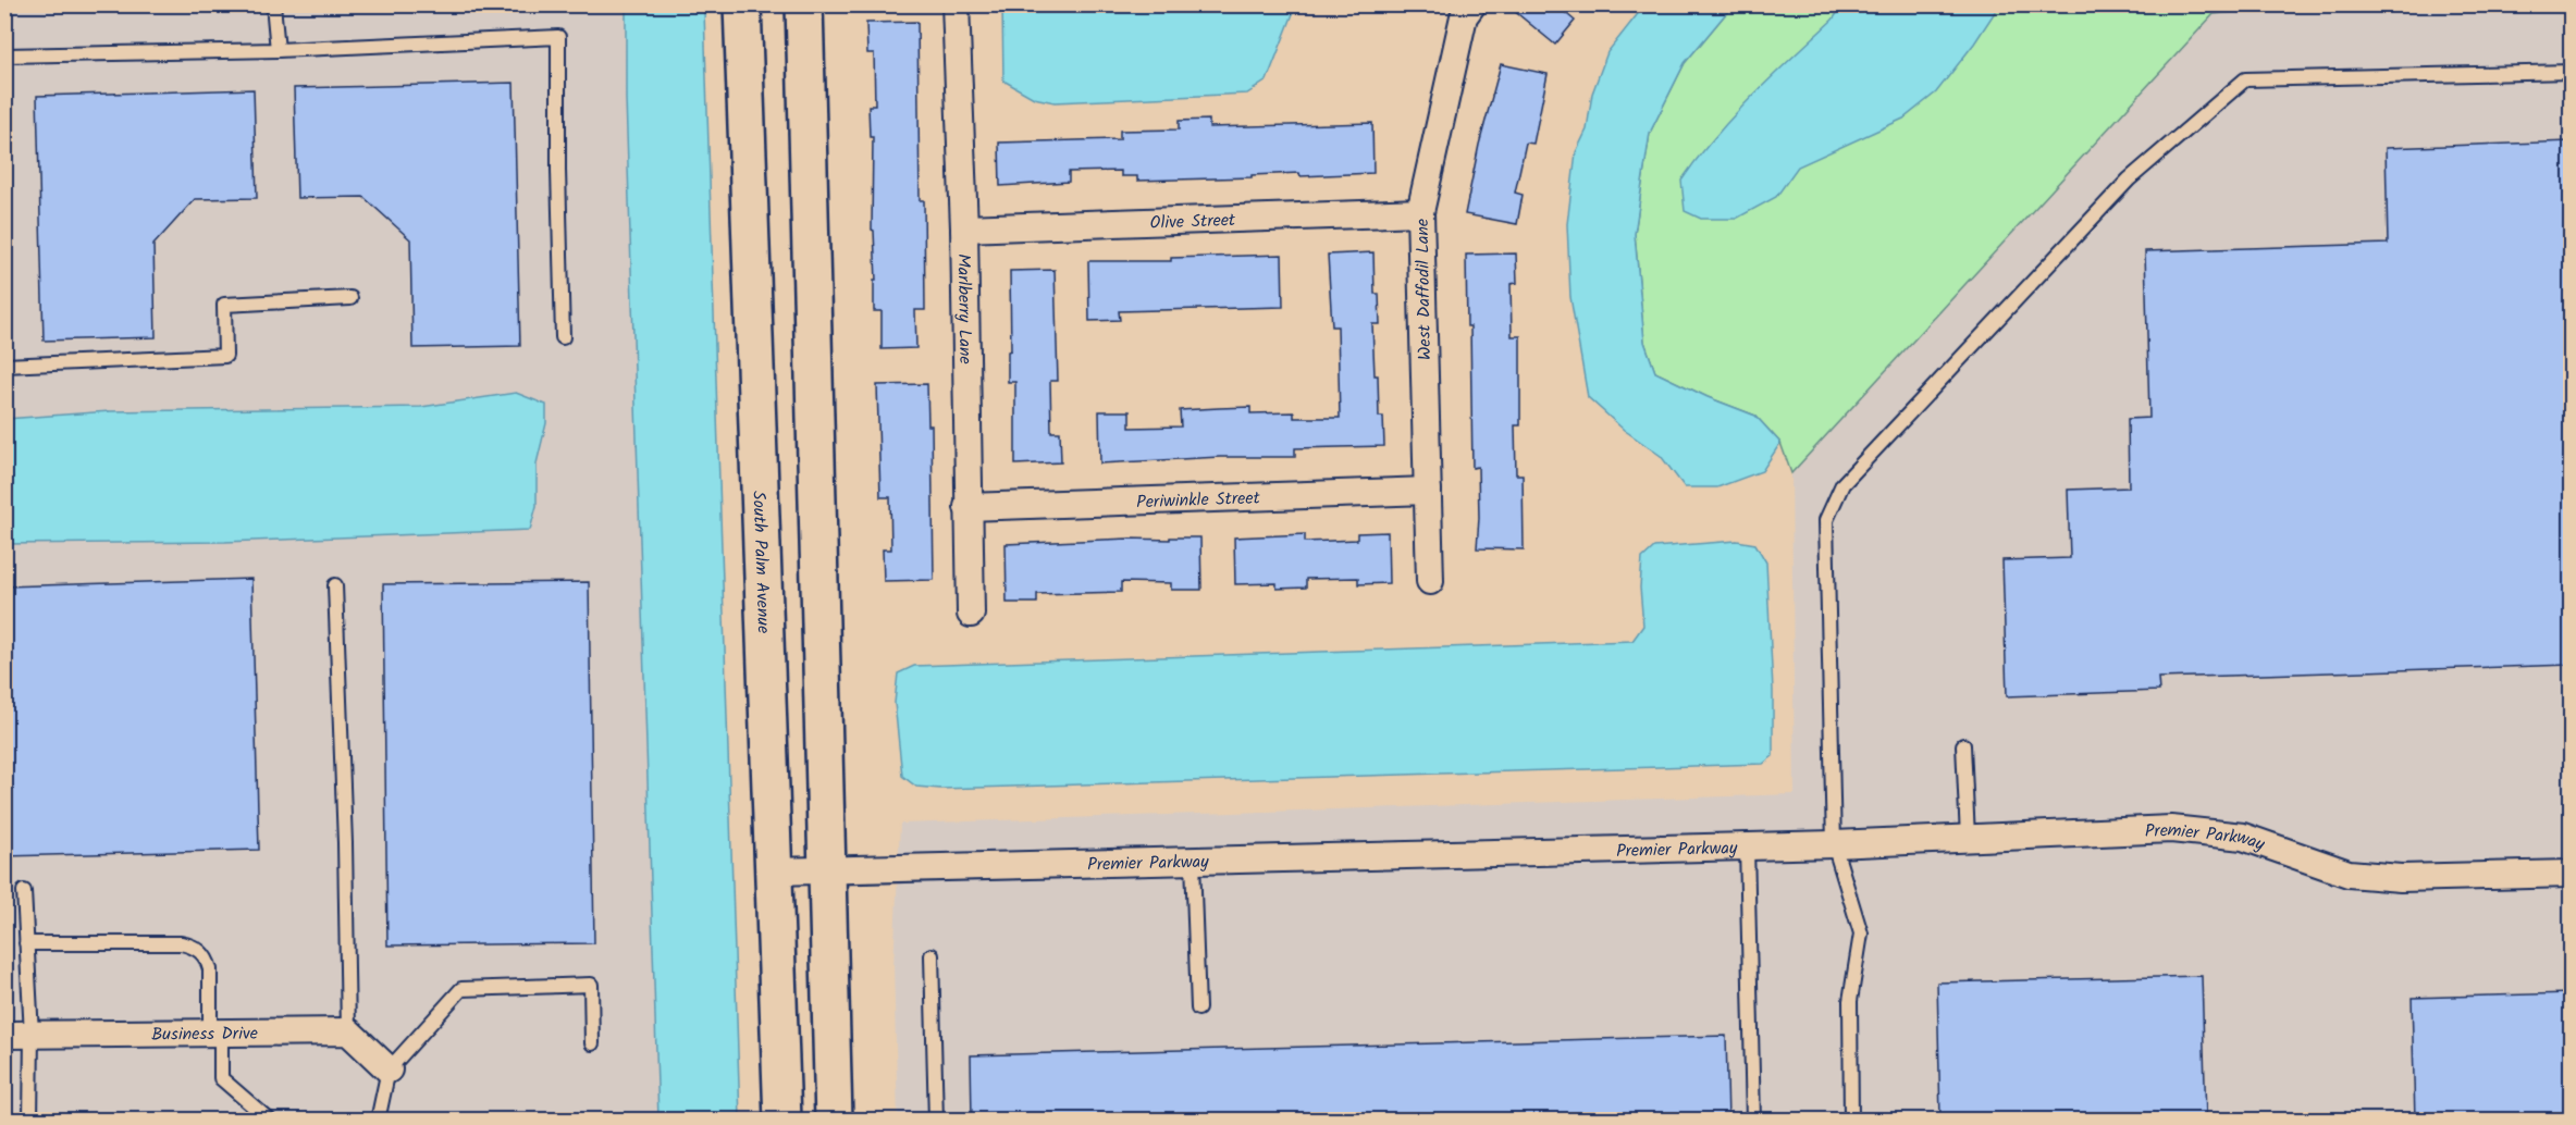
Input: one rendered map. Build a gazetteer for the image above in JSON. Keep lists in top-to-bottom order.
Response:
{
  "streets": {
    "main road": ["South Palm Avenue"],
    "street": [
      "Olive Street",
      "West Daffodil Lane",
      "Marlberry Lane",
      "Periwinkle Street",
      "Premier Parkway",
      "Business Drive"
    ]
  },
  "crossings": [
    ["Olive Street", "West Daffodil Lane"],
    ["Olive Street", "Marlberry Lane"],
    ["West Daffodil Lane", "Periwinkle Street"],
    ["Marlberry Lane", "Periwinkle Street"],
    ["South Palm Avenue", "Premier Parkway"]
  ]
}
